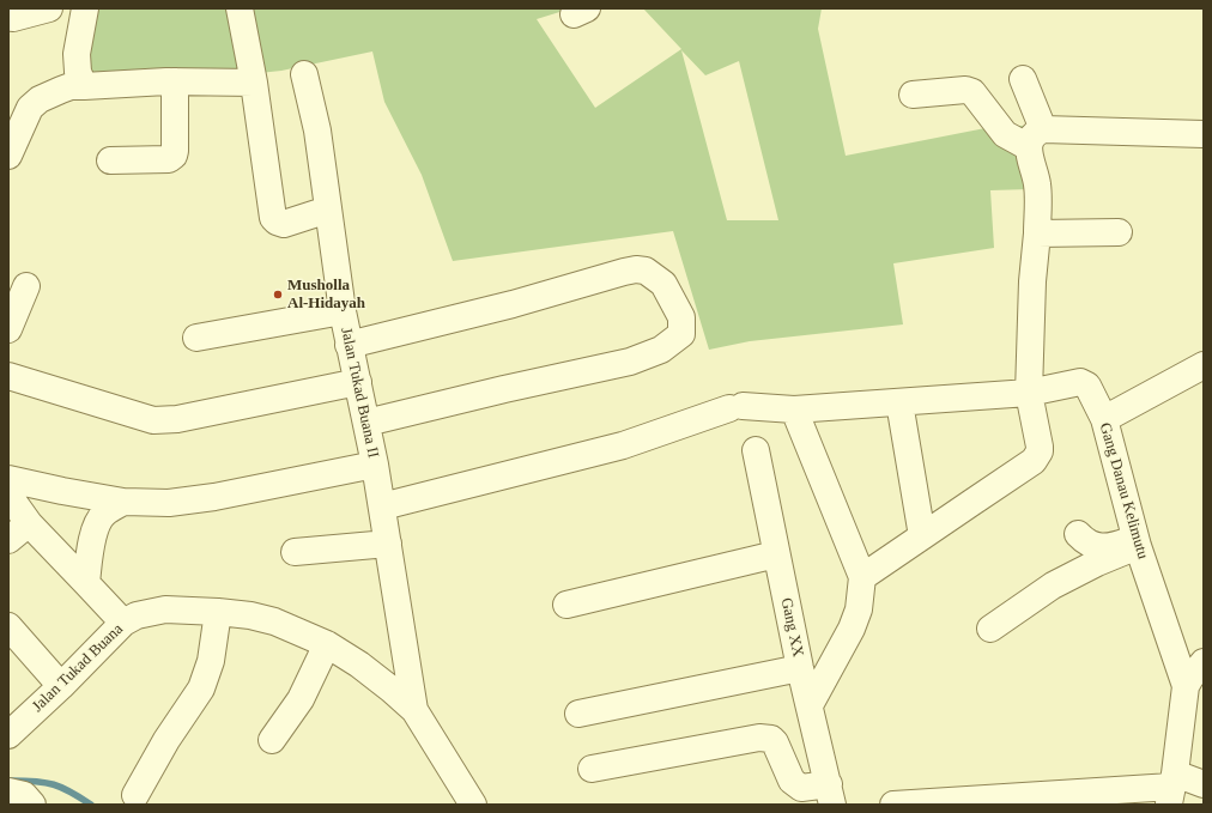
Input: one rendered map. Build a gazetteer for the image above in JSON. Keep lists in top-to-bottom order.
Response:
{
  "streets": {
    "street": [
      "Jalan Tukad Buana II",
      "Gang Danau Kelimutu",
      "Gang XX",
      "Jalan Tukad Buana"
    ]
  },
  "crossings": [
    ["Jalan Tukad Buana II", "Gang Danau Kelimutu"],
    ["Jalan Tukad Buana II", "Jalan Tukad Buana"]
  ],
  "places": ["Musholla Al-Hidayah"]
}
